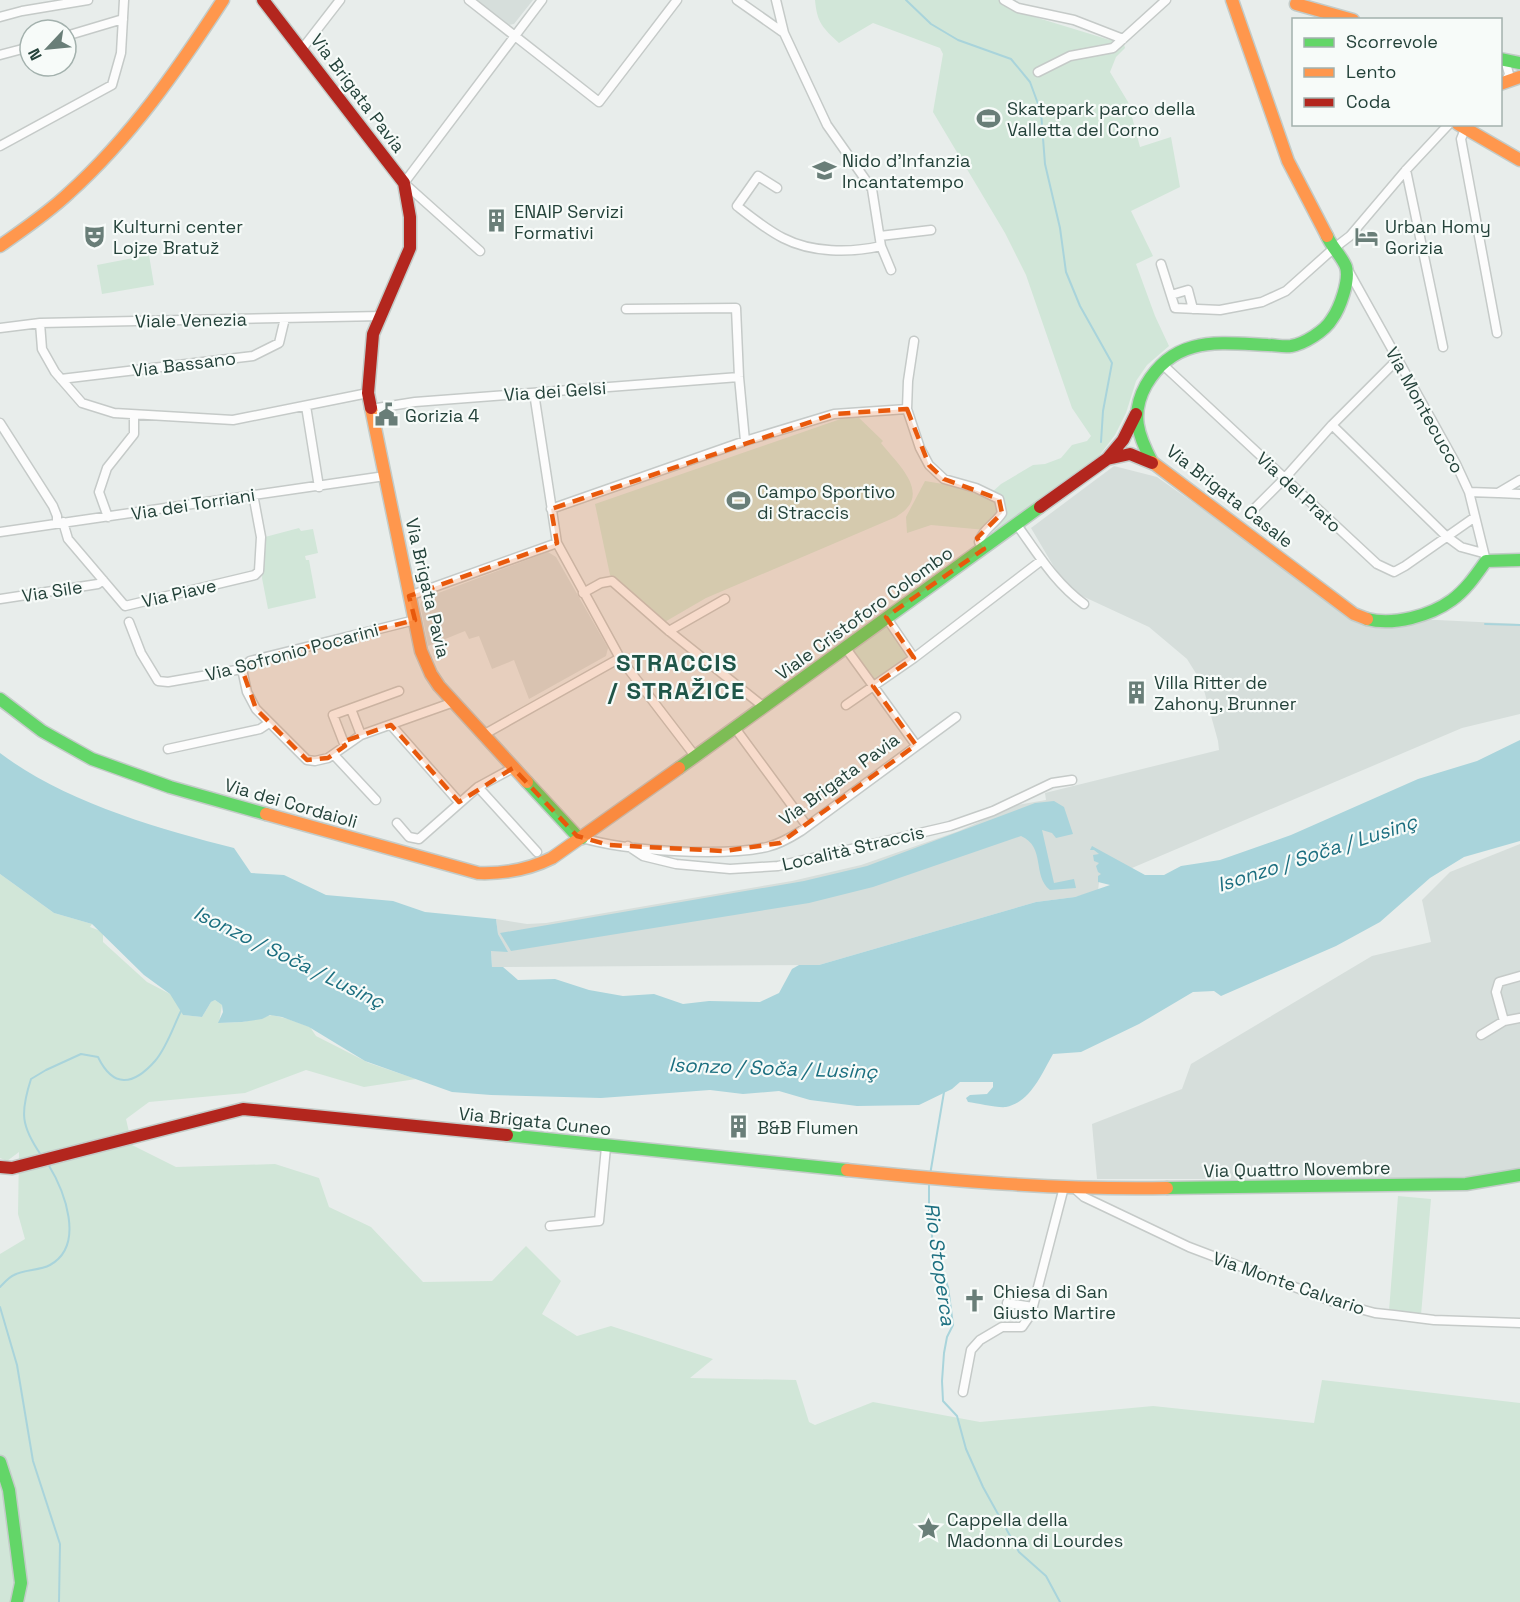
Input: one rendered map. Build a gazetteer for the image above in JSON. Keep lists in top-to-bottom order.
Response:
{
  "streets": {
    "street": [
      "Via Brigata Pavia",
      "Viale Venezia",
      "Via Bassano",
      "Via dei Gelsi",
      "Via Montecucco",
      "Via del Prato",
      "Via Brigata Casale",
      "Via dei Torriani",
      "Via Sile",
      "Via Piave",
      "Viale Cristoforo Colombo",
      "Via Sofronio Pocarini",
      "Via dei Cordaioli",
      "Località Straccis",
      "Via Brigata Cuneo",
      "Via Quattro Novembre",
      "Via Monte Calvario"
    ]
  },
  "crossings": [
    ["Via Brigata Pavia", "Viale Venezia"],
    ["Via Brigata Pavia", "Via dei Gelsi"],
    ["Via Brigata Pavia", "Via dei Torriani"],
    ["Via Brigata Pavia", "Viale Cristoforo Colombo"],
    ["Via Brigata Pavia", "Via Sofronio Pocarini"],
    ["Via Brigata Pavia", "Via dei Cordaioli"],
    ["Via Brigata Pavia", "Località Straccis"],
    ["Viale Venezia", "Via Bassano"],
    ["Via Montecucco", "Via Brigata Casale"],
    ["Via Brigata Casale", "Viale Cristoforo Colombo"],
    ["Via dei Torriani", "Via Piave"],
    ["Via Sile", "Via Piave"],
    ["Via Piave", "Via Sofronio Pocarini"],
    ["Viale Cristoforo Colombo", "Via dei Cordaioli"],
    ["Via Brigata Cuneo", "Via Quattro Novembre"],
    ["Via Brigata Cuneo", "Via Monte Calvario"],
    ["Via Quattro Novembre", "Via Monte Calvario"]
  ],
  "districts": ["STRACCIS / STRAŽICE"],
  "water": ["Isonzo / Soča / Lusinç", "Rio Stoperca"],
  "places": {
    "sports": ["Skatepark parco della Valletta del Corno", "Campo Sportivo di Straccis"],
    "school or university": ["Nido d'Infanzia Incantatempo"],
    "building": ["ENAIP Servizi Formativi", "Villa Ritter de Zahony, Brunner", "B&B Flumen"],
    "theatre": ["Kulturni center Lojze Bratuž"],
    "hotel": ["Urban Homy Gorizia"],
    "public building": ["Gorizia 4"],
    "church": ["Chiesa di San Giusto Martire"],
    "place": ["Cappella della Madonna di Lourdes"]
  },
  "legend": ["Scorrevole", "Lento", "Coda"],
  "north": "bottom left"
}
